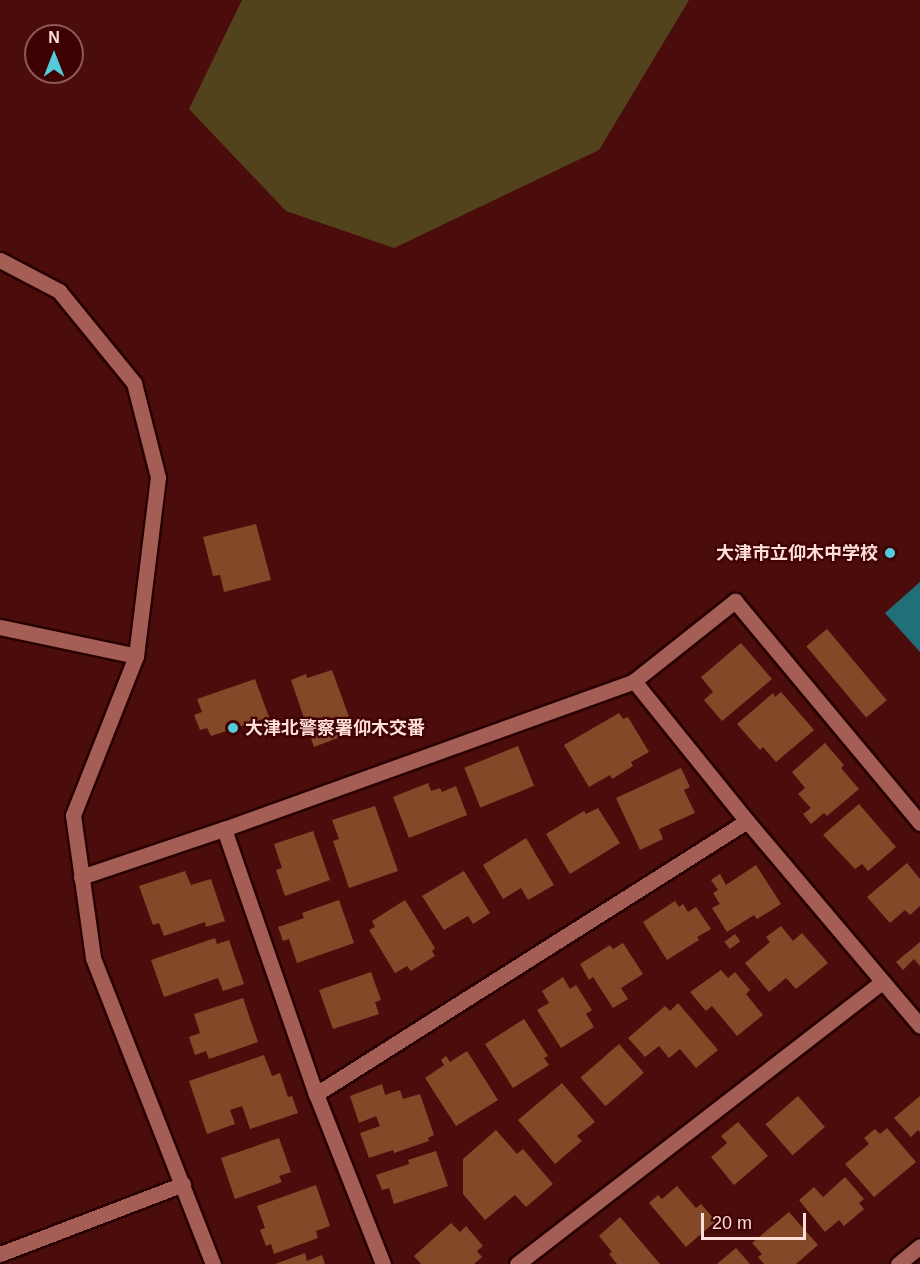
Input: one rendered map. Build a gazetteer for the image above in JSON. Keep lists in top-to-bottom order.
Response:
{
  "places": ["大津市立仰木中学校", "大津北警察署仰木交番"],
  "scale_bar": "20 m",
  "north": "top"
}
